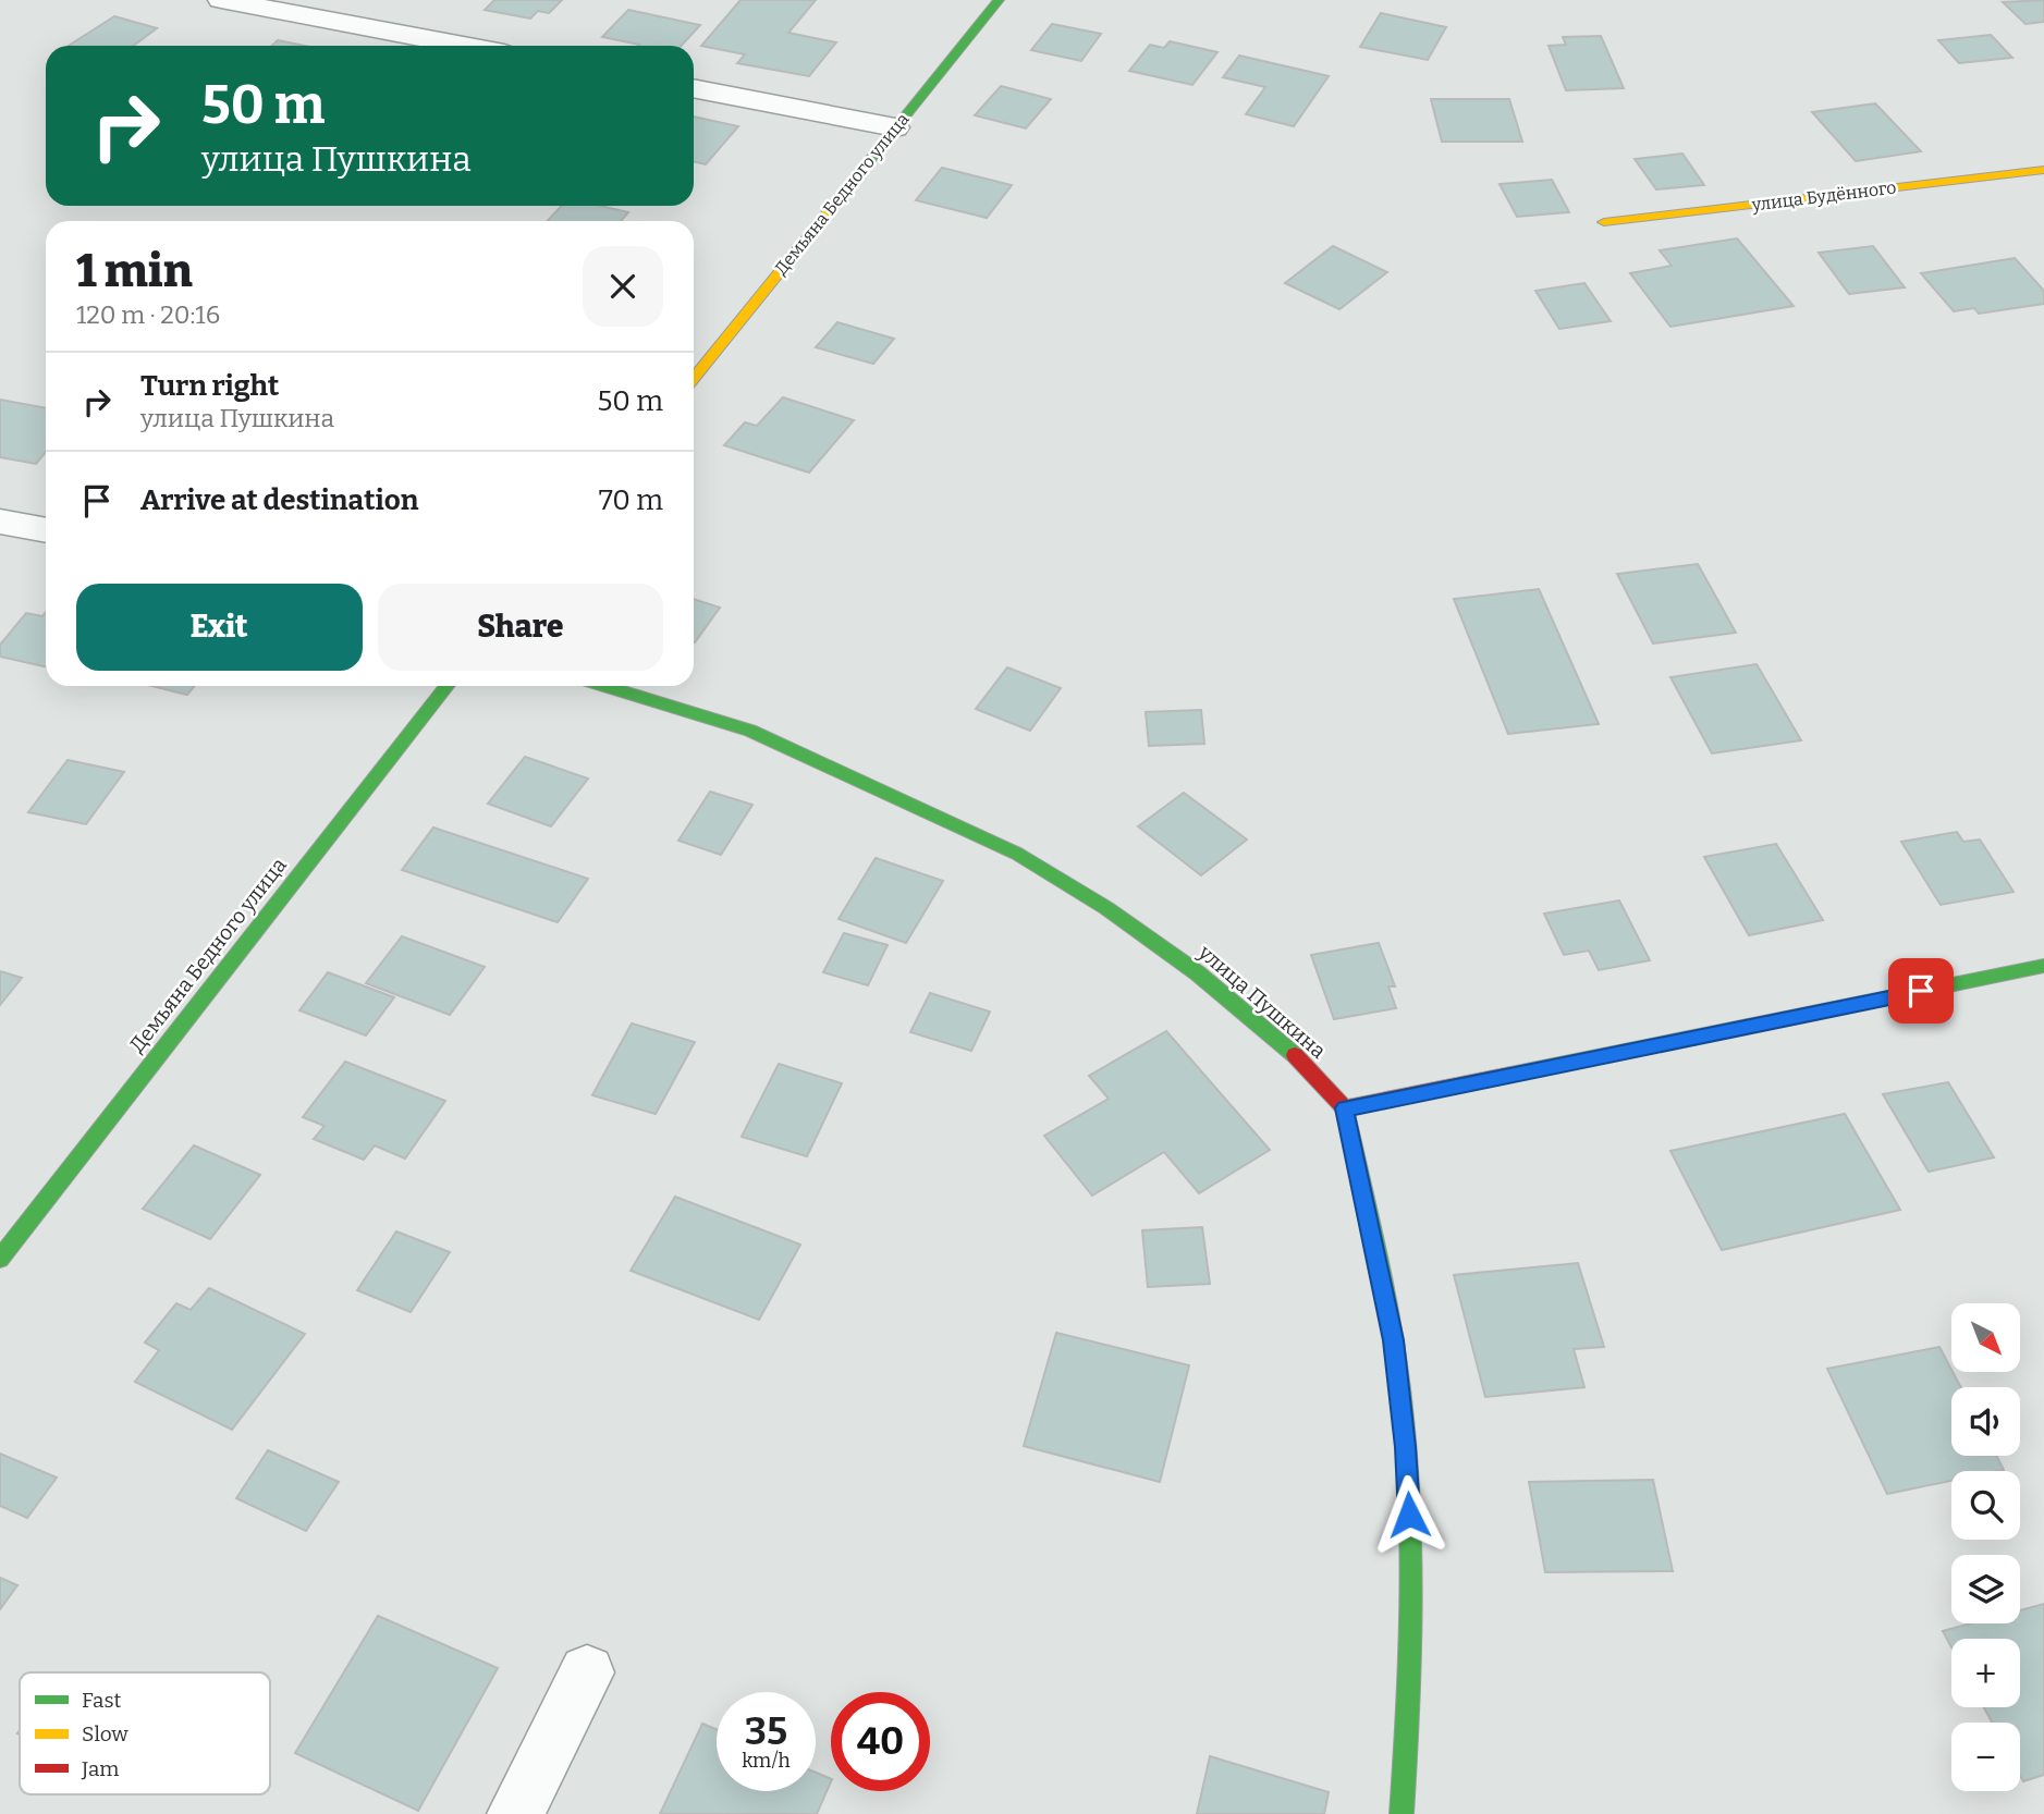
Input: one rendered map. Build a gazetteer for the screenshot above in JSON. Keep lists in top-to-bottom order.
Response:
{
  "streets": {
    "street": ["Демьяна Бедного улица", "улица Будённого", "улица Пушкина"]
  },
  "legend": ["Fast", "Slow", "Jam"],
  "north": "bottom right",
  "page": {
    "turn": ["50 m", "улица Пушкина"],
    "heading": ["1 min", "120 m · 20:16"],
    "list": [
      {
        "name": "Turn right",
        "note": "улица Пушкина",
        "value": "50 m"
      },
      {
        "name": "Arrive at destination",
        "value": "70 m"
      }
    ],
    "buttons": ["Exit", "Share"],
    "map_buttons": ["+", "−"],
    "speed": "35 km/h",
    "limit": "40"
  }
}
